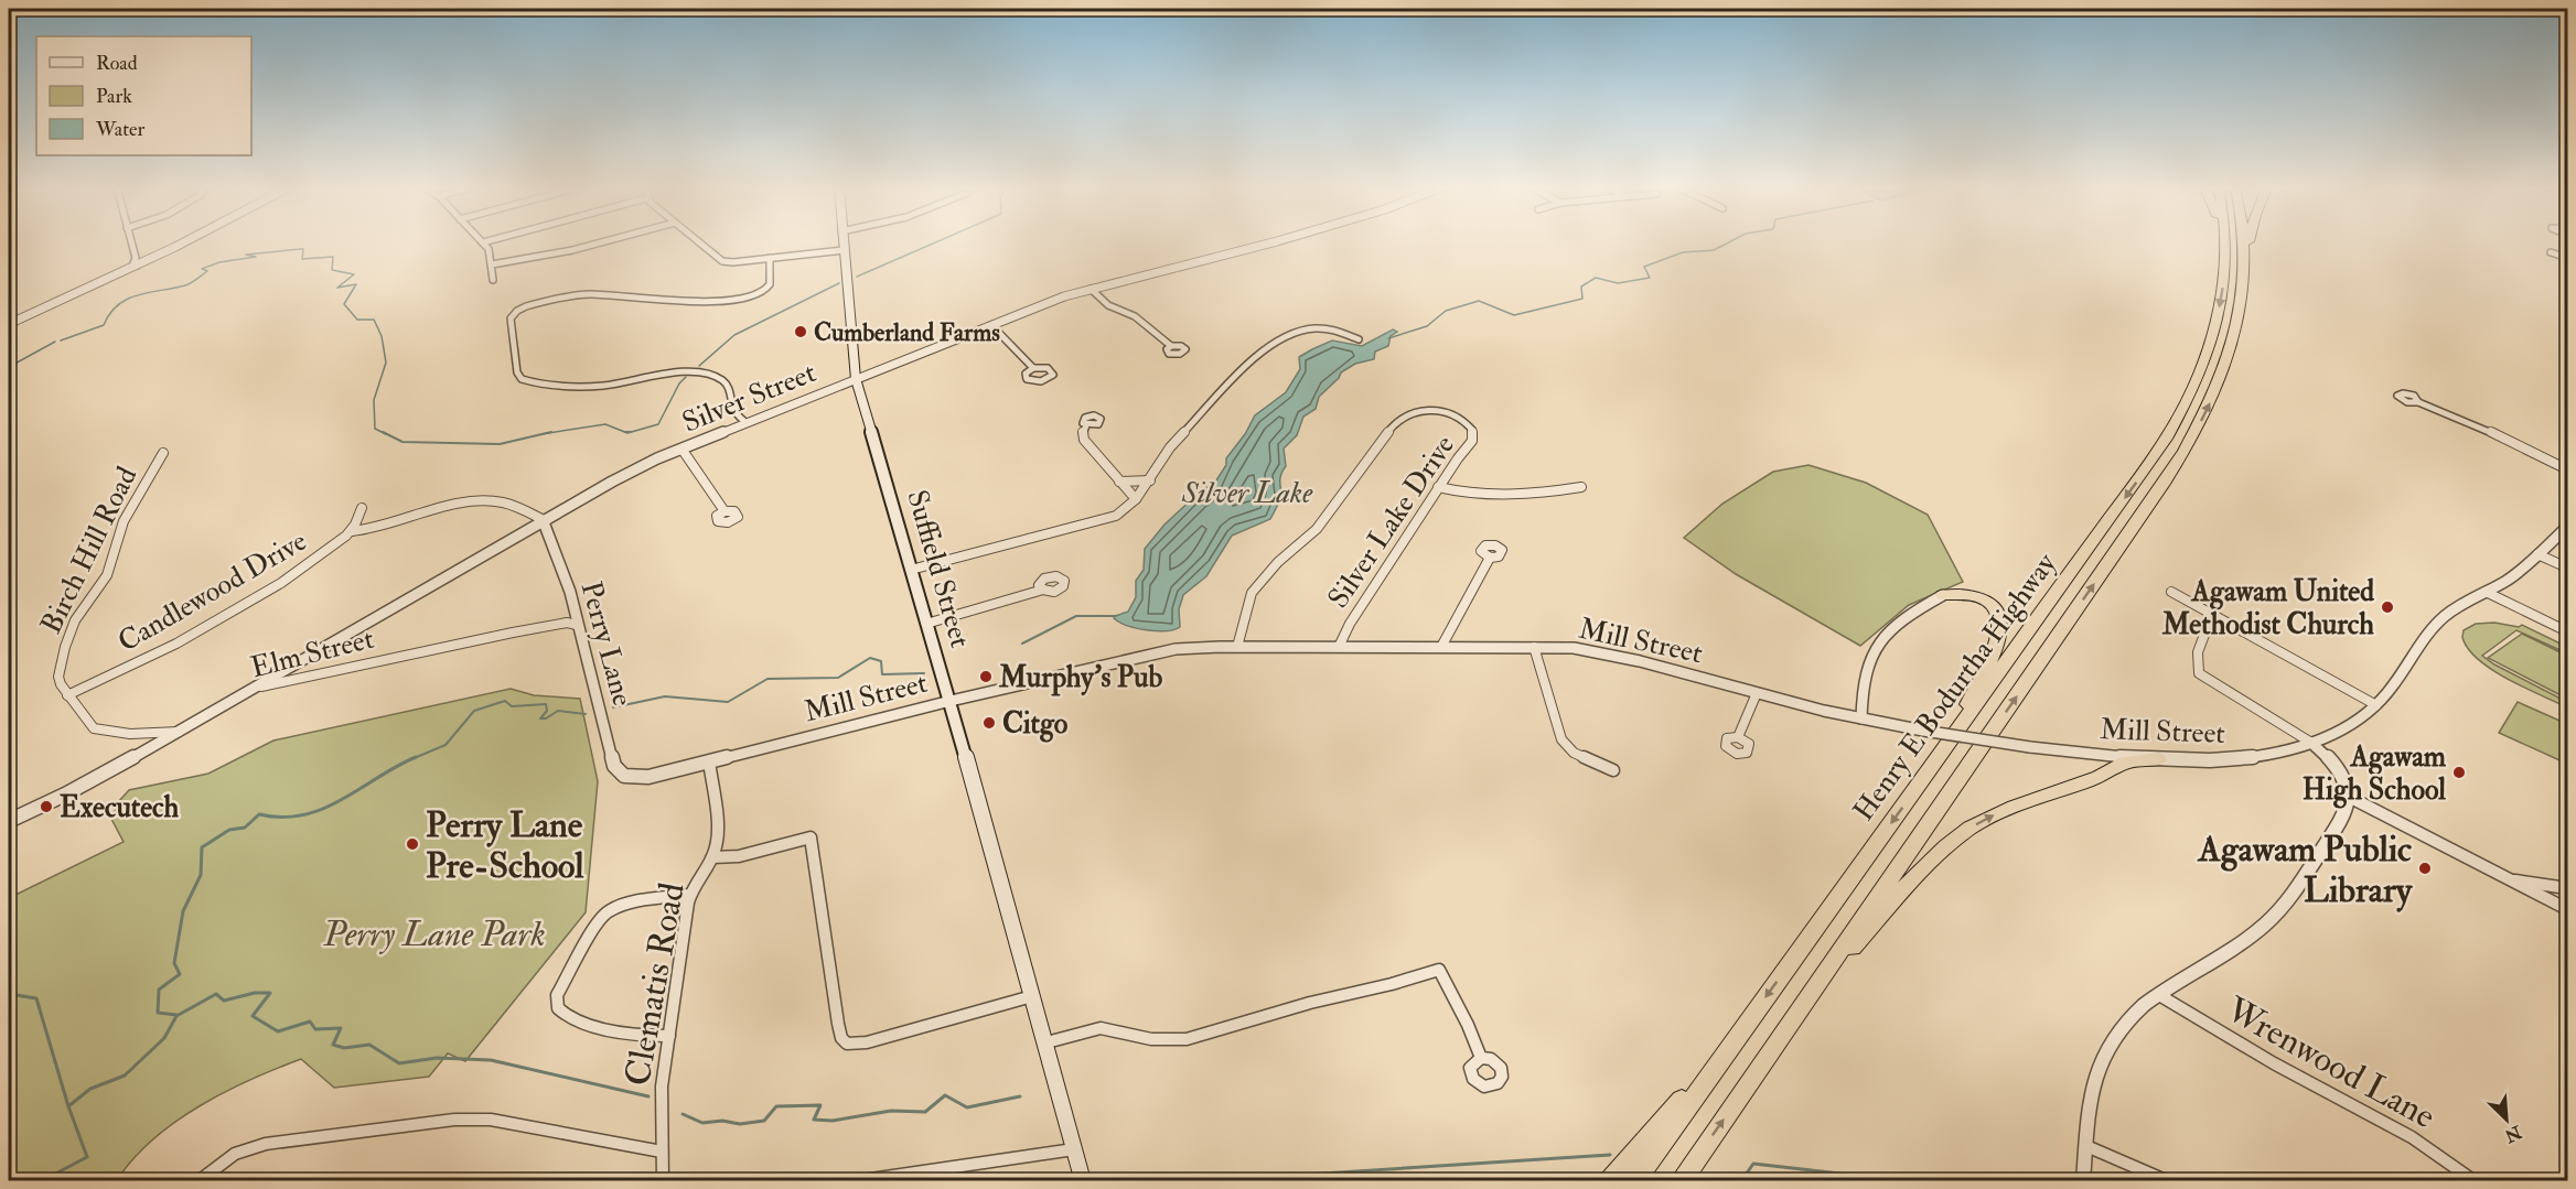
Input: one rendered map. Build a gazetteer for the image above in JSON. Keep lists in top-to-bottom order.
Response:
{
  "streets": {
    "highway": ["Henry E Bodurtha Highway"],
    "main road": ["Suffield Street"],
    "street": [
      "Silver Street",
      "Silver Lake Drive",
      "Birch Hill Road",
      "Candlewood Drive",
      "Mill Street",
      "Perry Lane",
      "Elm Street",
      "Clematis Road",
      "Wrenwood Lane"
    ]
  },
  "crossings": [
    ["Silver Street", "Suffield Street"],
    ["Silver Street", "Perry Lane"],
    ["Silver Street", "Elm Street"],
    ["Silver Lake Drive", "Mill Street"],
    ["Birch Hill Road", "Candlewood Drive"],
    ["Birch Hill Road", "Elm Street"],
    ["Suffield Street", "Mill Street"],
    ["Mill Street", "Perry Lane"],
    ["Mill Street", "Clematis Road"],
    ["Perry Lane", "Elm Street"]
  ],
  "water": ["Silver Lake"],
  "parks": ["Perry Lane Park"],
  "places": [
    "Cumberland Farms",
    "Agawam United Methodist Church",
    "Murphy's Pub",
    "Citgo",
    "Agawam High School",
    "Executech",
    "Perry Lane Pre-School",
    "Agawam Public Library"
  ],
  "legend": ["Road", "Park", "Water"],
  "north": "bottom right"
}
